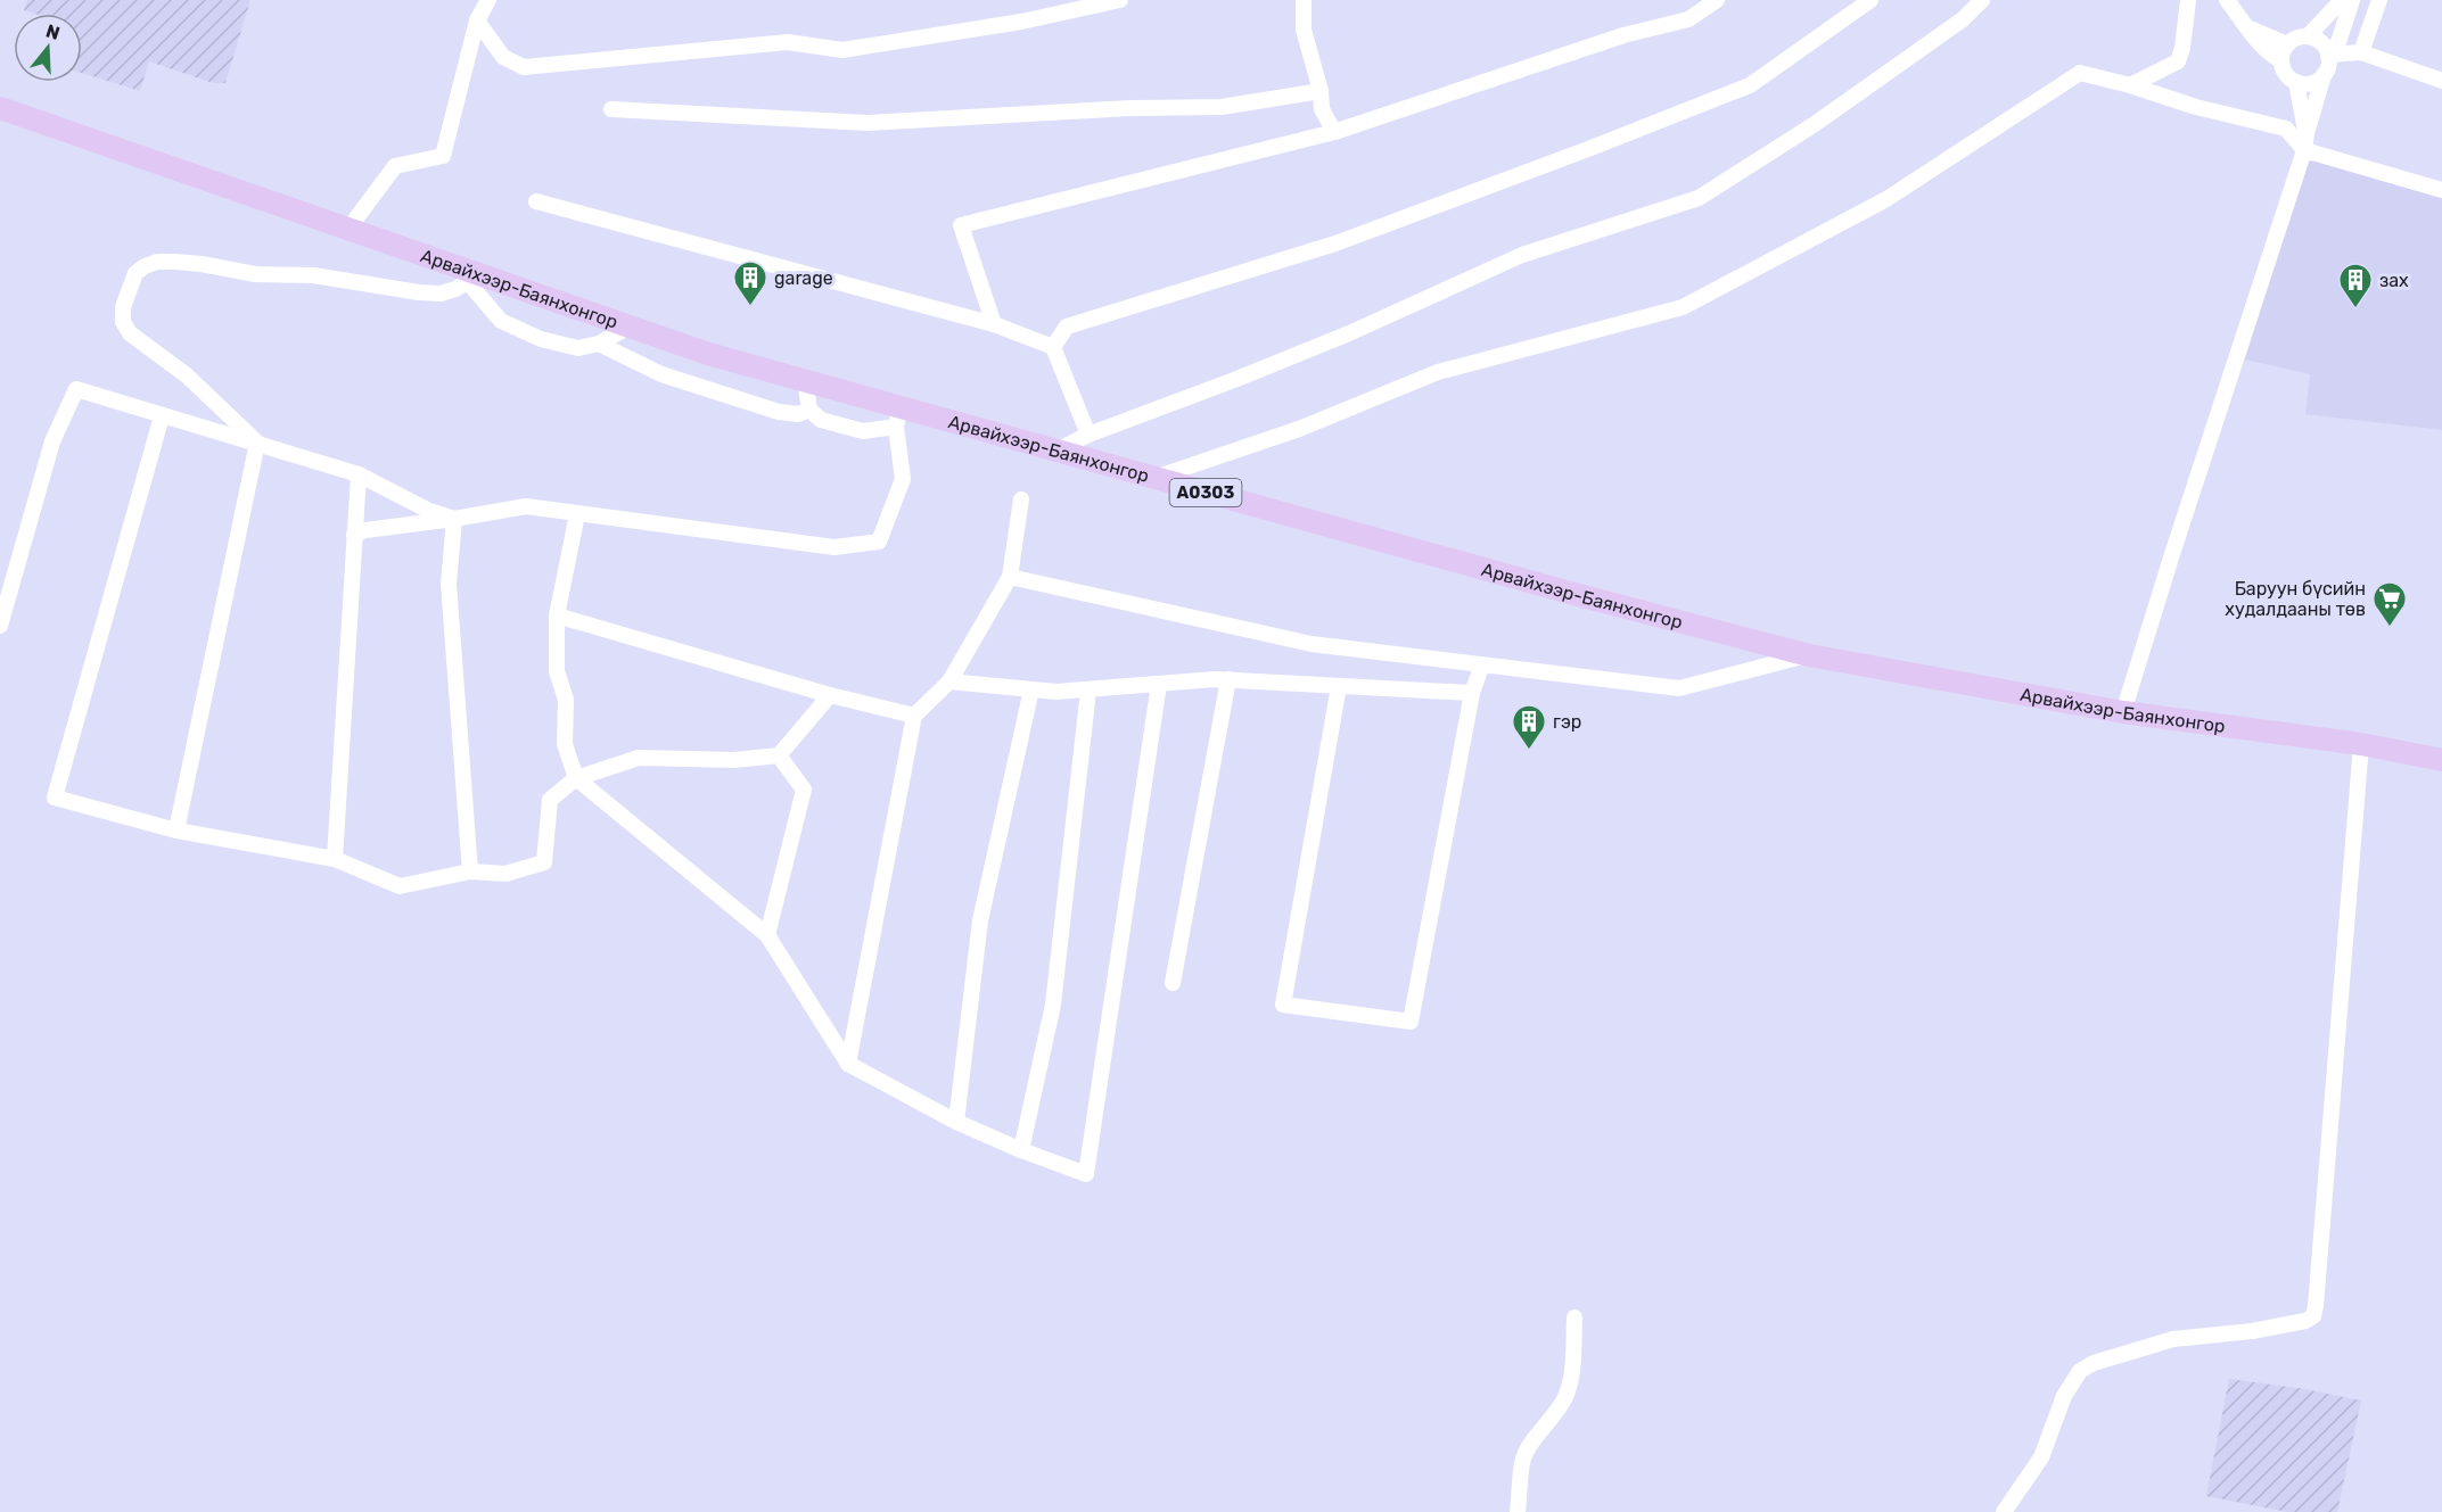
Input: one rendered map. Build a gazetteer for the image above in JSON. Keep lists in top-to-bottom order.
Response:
{
  "streets": {
    "highway": ["Арвайхээр-Баянхонгор", "A0303"]
  },
  "places": {
    "building": ["garage", "зах", "гэр"],
    "supermarket": ["Баруун бүсийн худалдааны төв"]
  },
  "north": "top"
}
